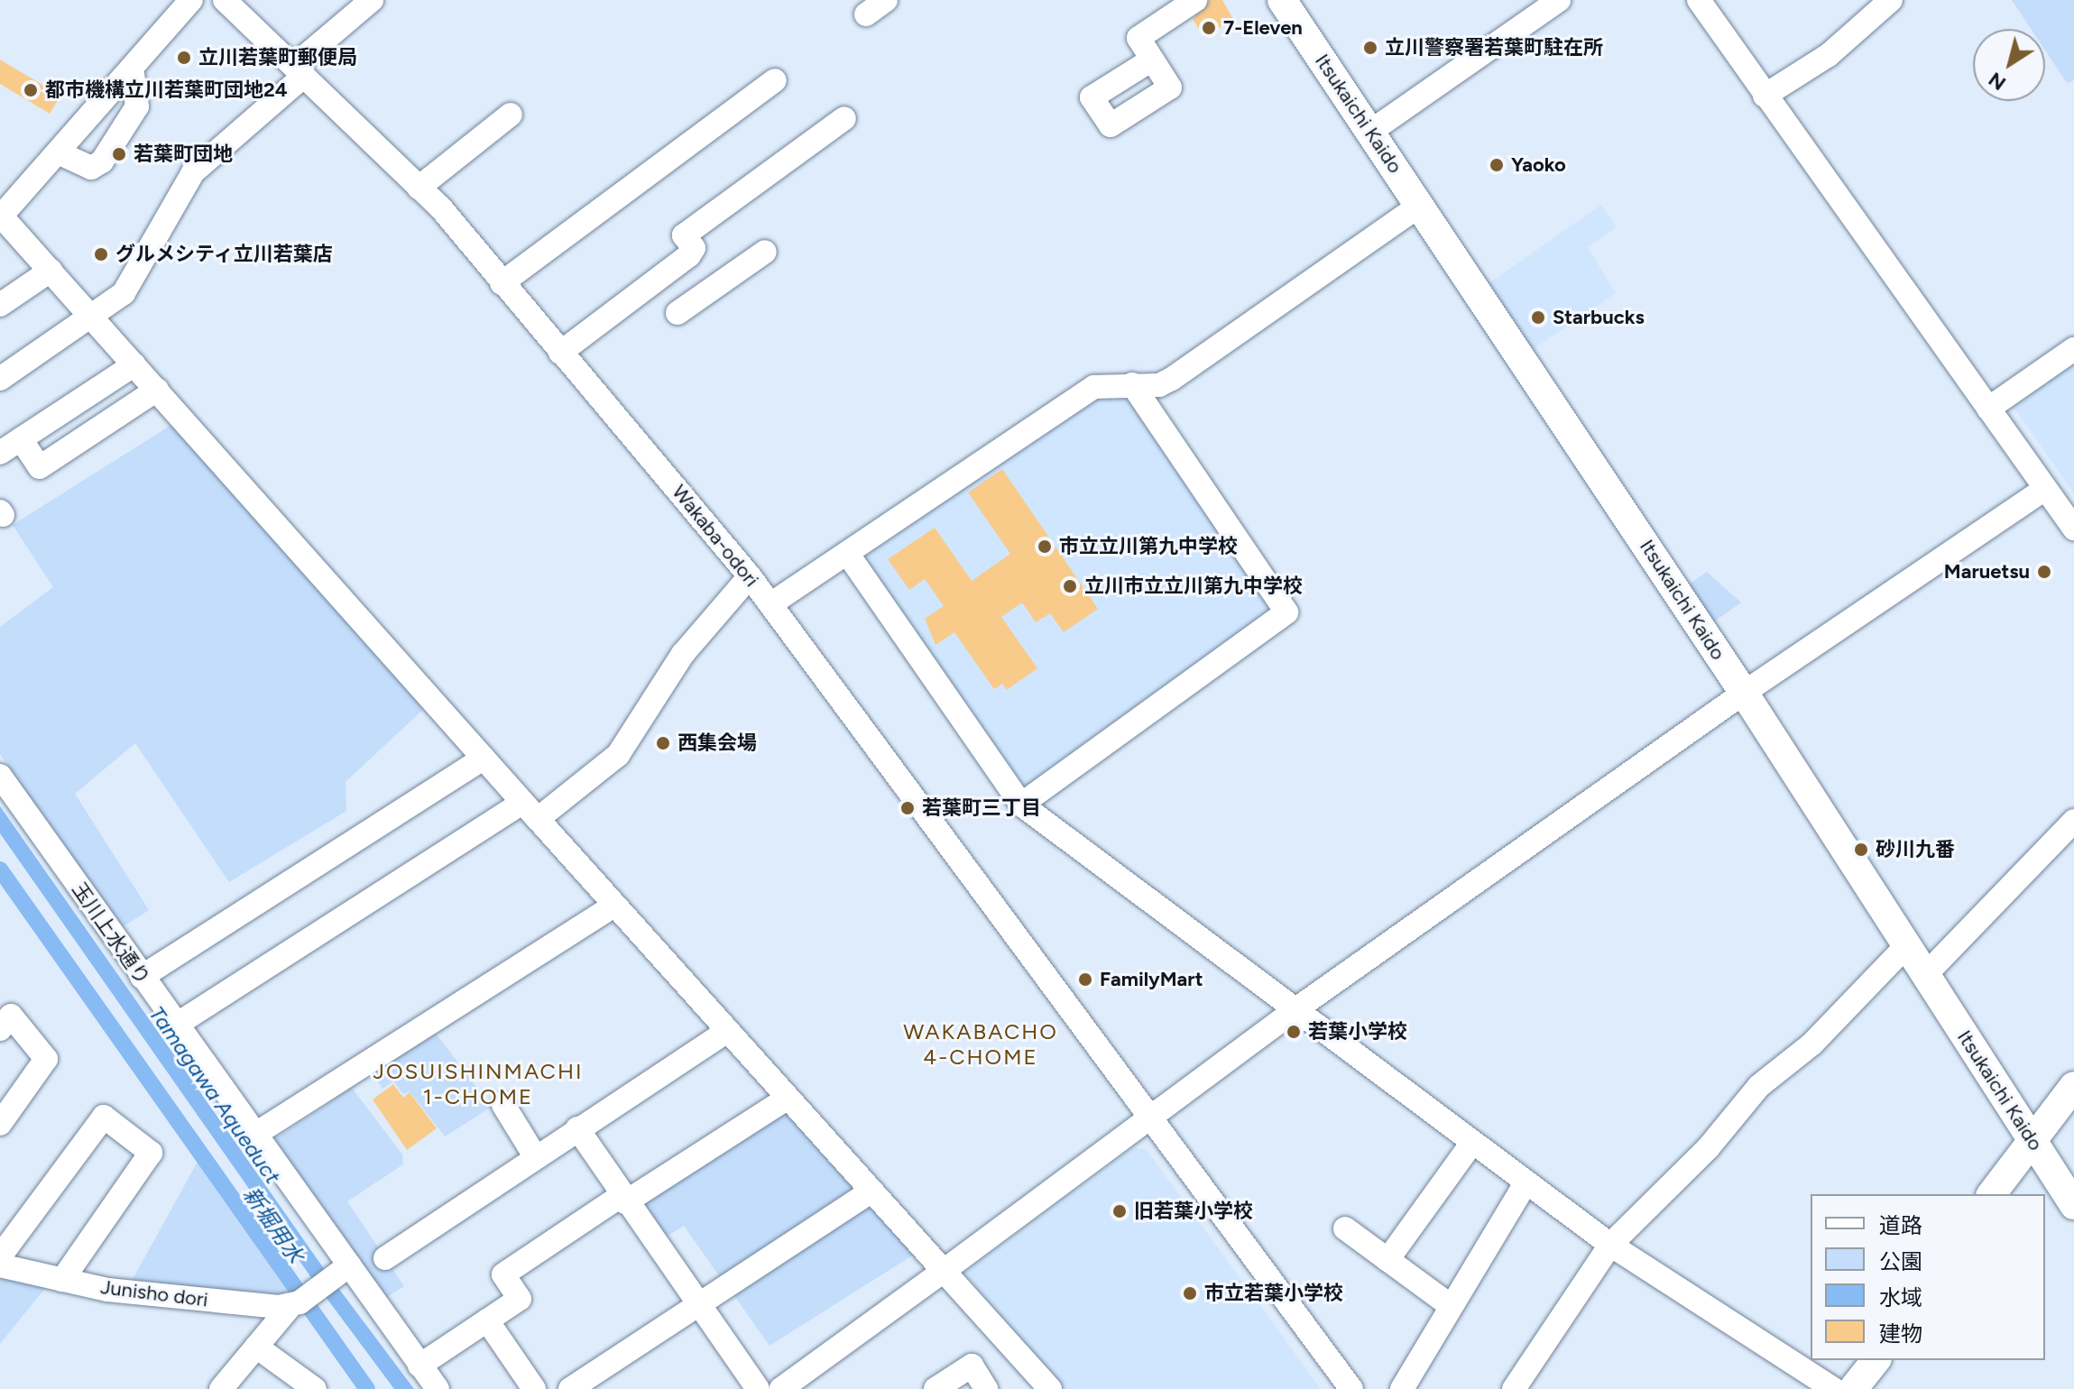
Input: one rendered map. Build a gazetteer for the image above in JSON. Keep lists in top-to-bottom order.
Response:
{
  "streets": {
    "main road": ["Itsukaichi Kaido"],
    "street": ["Wakaba-odori", "玉川上水通り", "Junisho dori"]
  },
  "districts": ["WAKABACHO 4-CHOME", "JOSUISHINMACHI 1-CHOME"],
  "water": ["Tamagawa Aqueduct", "新堀用水"],
  "places": [
    "7-Eleven",
    "立川警察署若葉町駐在所",
    "立川若葉町郵便局",
    "都市機構立川若葉町団地24",
    "若葉町団地",
    "Yaoko",
    "グルメシティ立川若葉店",
    "Starbucks",
    "市立立川第九中学校",
    "Maruetsu",
    "立川市立立川第九中学校",
    "西集会場",
    "若葉町三丁目",
    "砂川九番",
    "FamilyMart",
    "若葉小学校",
    "旧若葉小学校",
    "市立若葉小学校"
  ],
  "legend": [
    "道路",
    "公園",
    "水域",
    "建物"
  ],
  "north": "bottom left"
}
